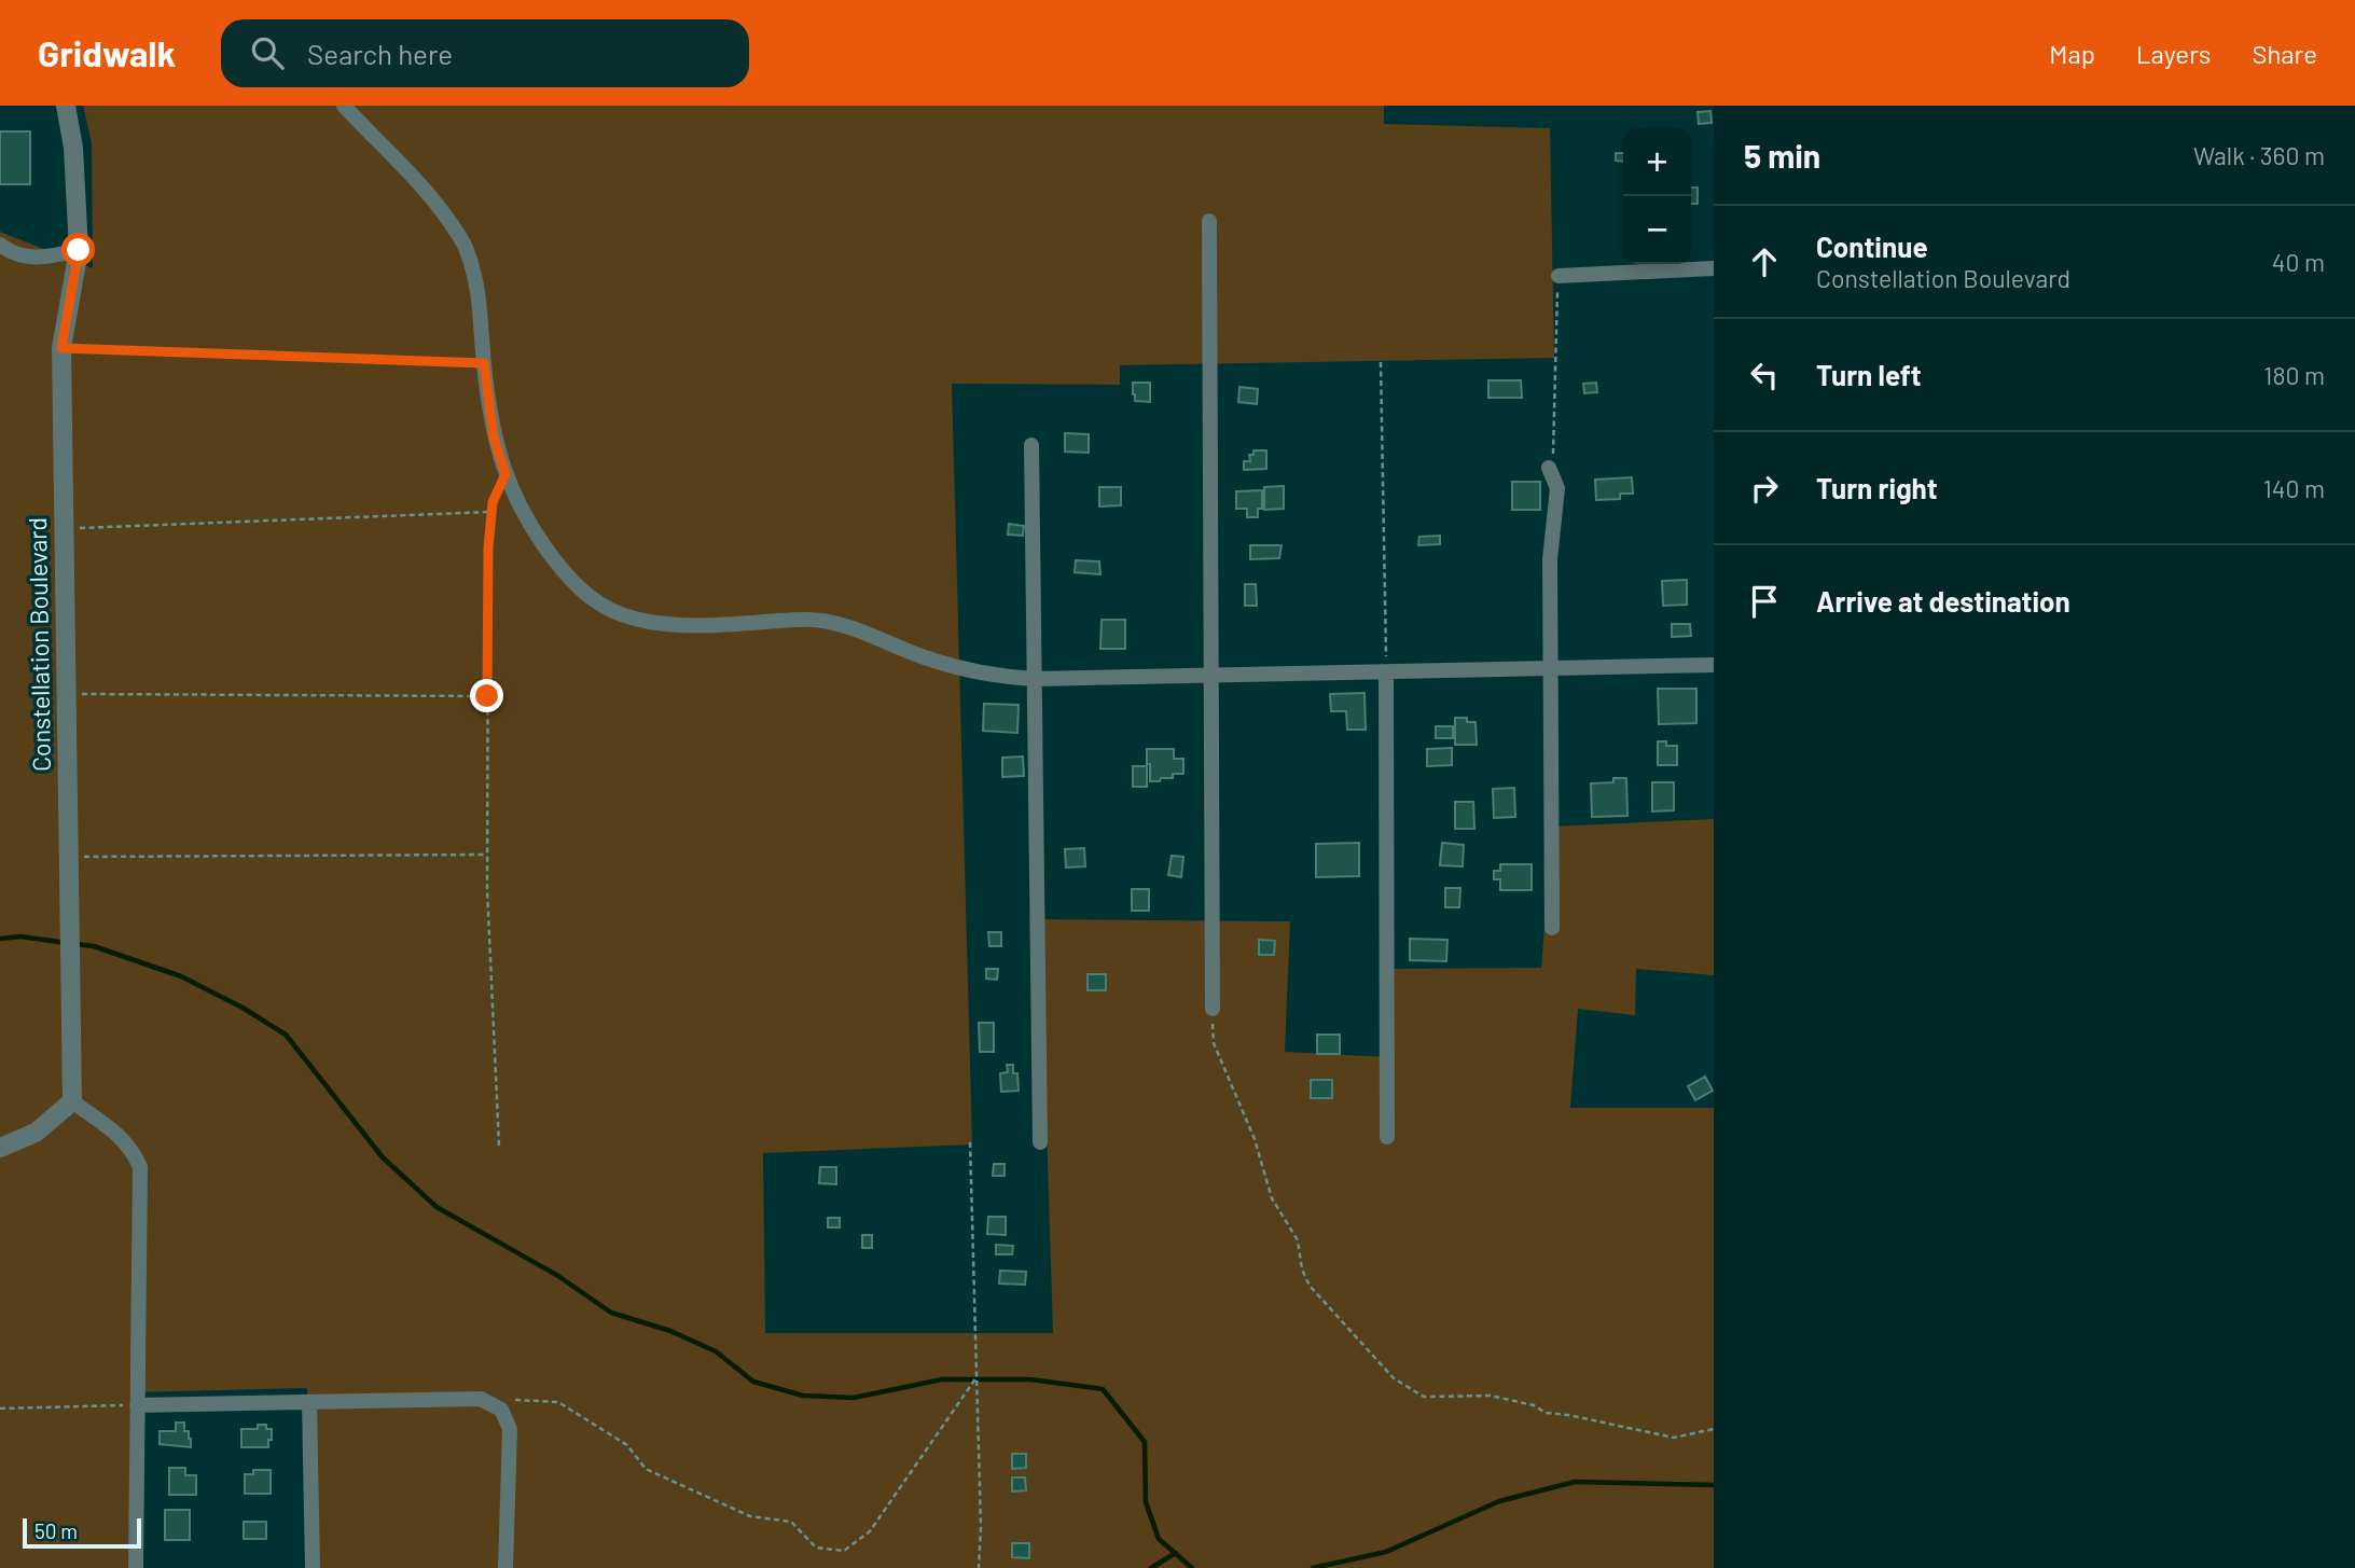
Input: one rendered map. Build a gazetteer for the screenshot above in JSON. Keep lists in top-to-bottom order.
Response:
{
  "streets": {
    "street": ["Constellation Boulevard"]
  },
  "scale_bar": "50 m",
  "page": {
    "header": "Gridwalk",
    "search": "Search here",
    "nav": ["Map", "Layers", "Share"],
    "heading": ["5 min", "Walk · 360 m"],
    "map_buttons": ["+", "−"],
    "list": [
      ["Continue", "Constellation Boulevard", "40 m"],
      ["Turn left", "180 m"],
      ["Turn right", "140 m"],
      "Arrive at destination"
    ],
    "scale": "50 m"
  }
}
